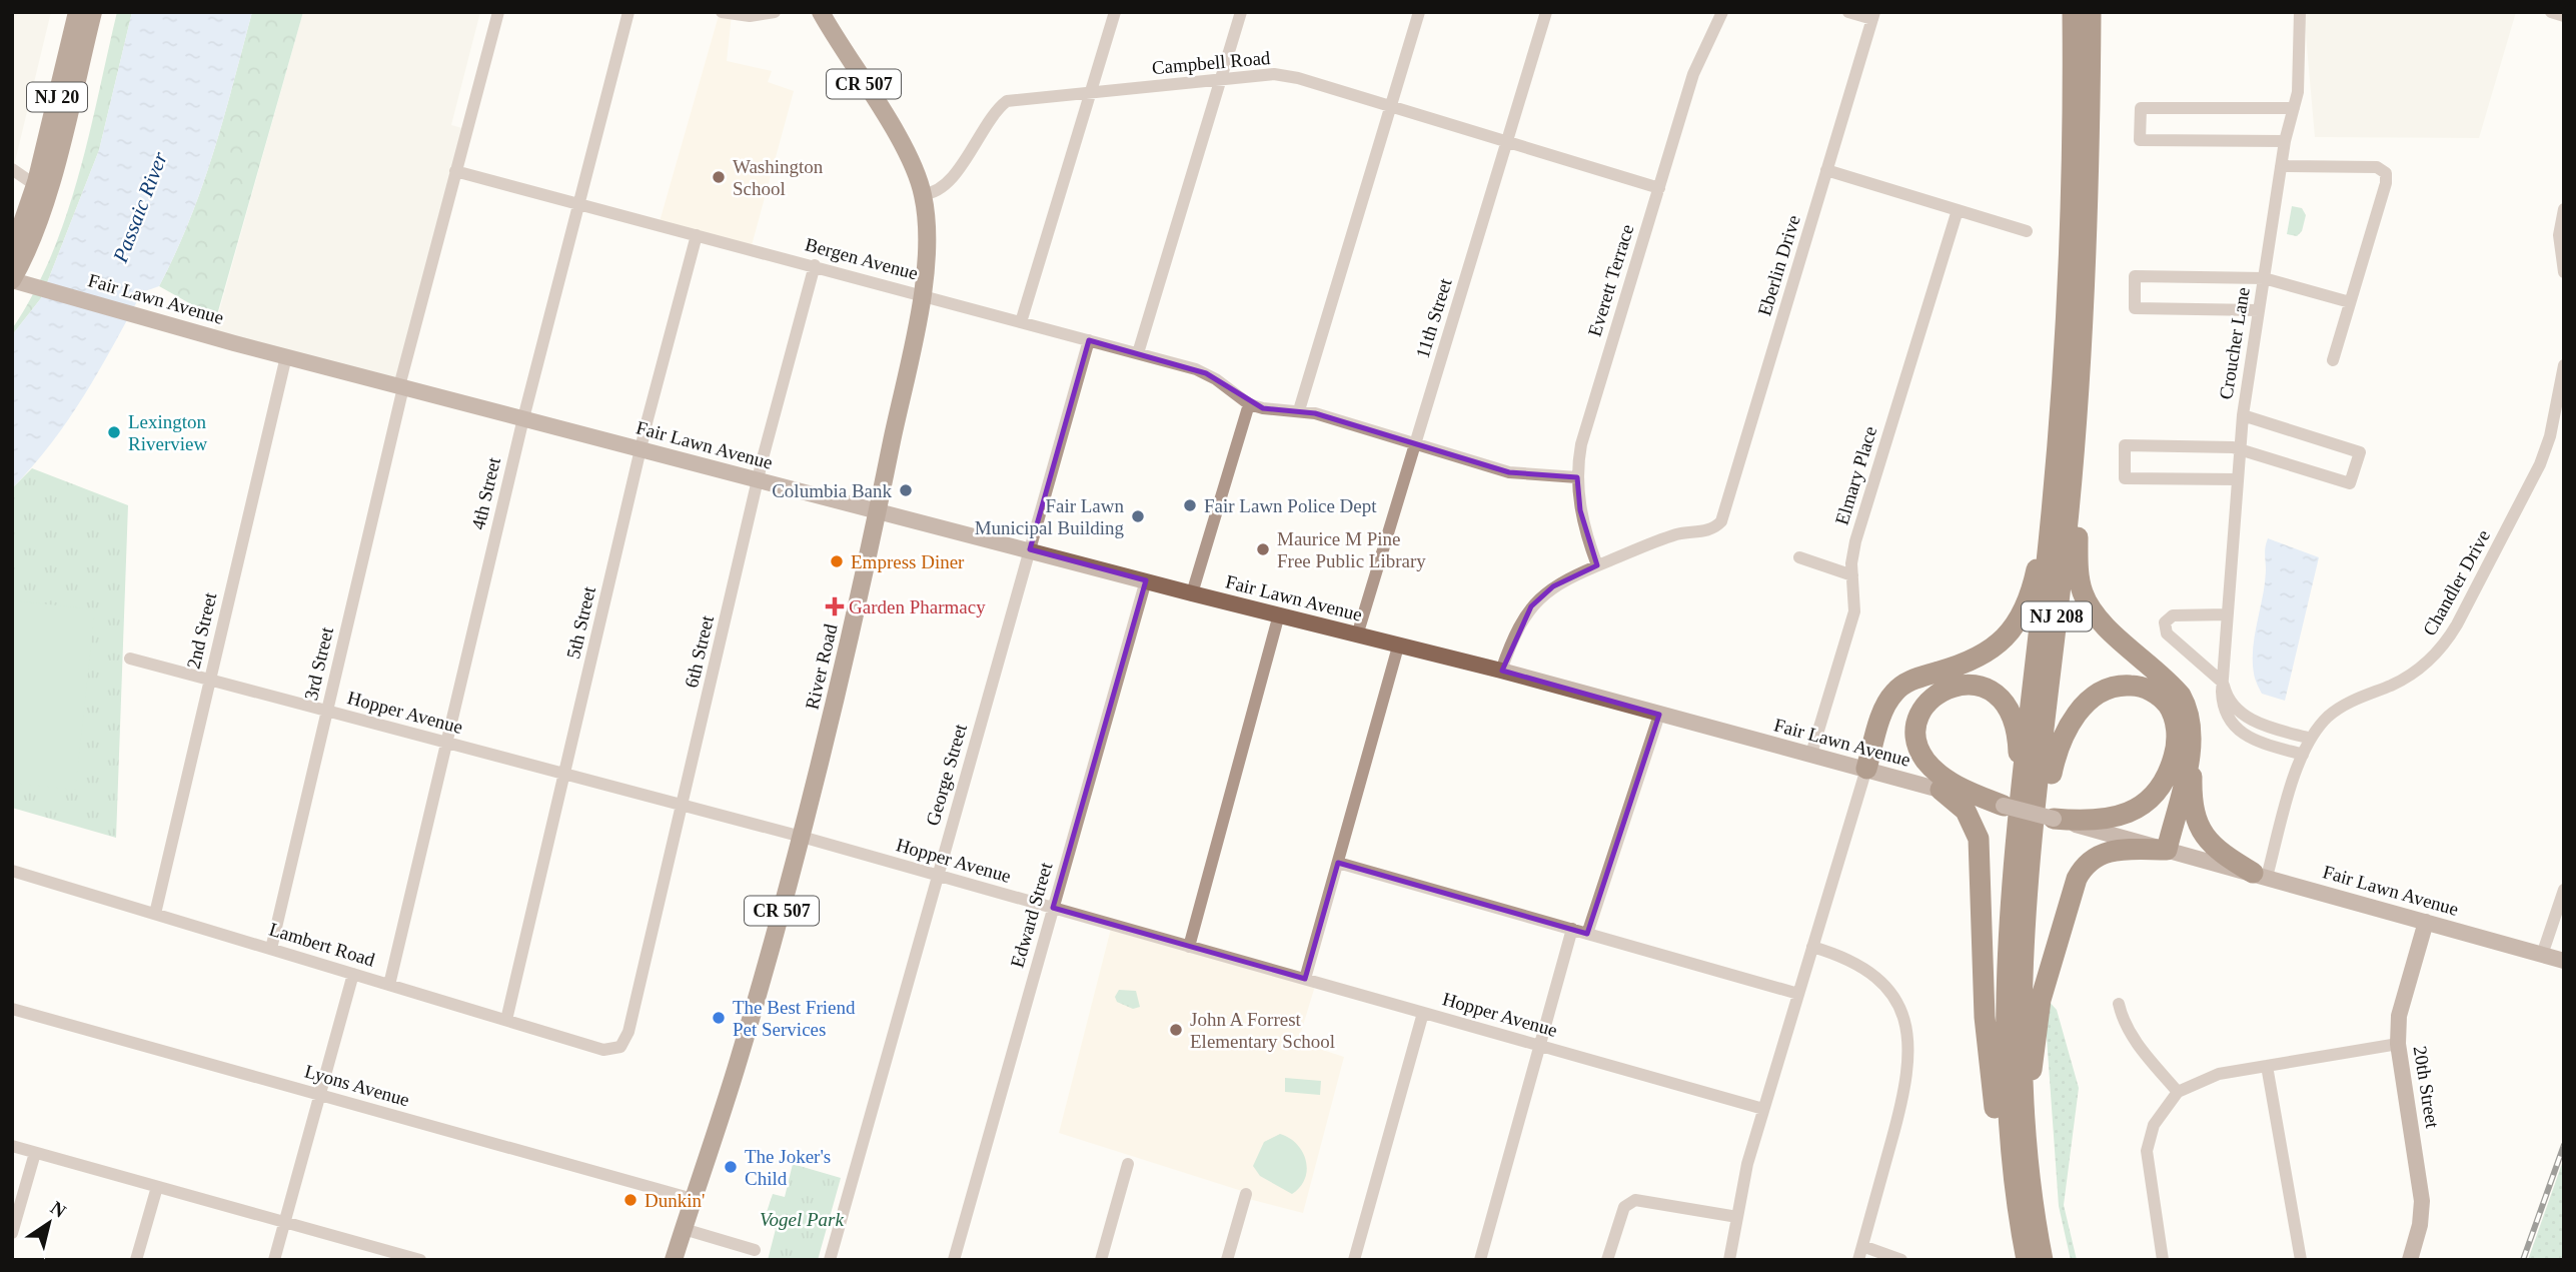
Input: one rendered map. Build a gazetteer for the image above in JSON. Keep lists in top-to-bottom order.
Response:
{
  "streets": {
    "highway": ["NJ 208"],
    "main road": [
      "CR 507",
      "NJ 20",
      "Fair Lawn Avenue",
      "River Road",
      "20th Street"
    ],
    "street": [
      "Campbell Road",
      "Bergen Avenue",
      "Eberlin Drive",
      "Everett Terrace",
      "11th Street",
      "Croucher Lane",
      "Elmary Place",
      "4th Street",
      "Chandler Drive",
      "5th Street",
      "2nd Street",
      "6th Street",
      "3rd Street",
      "Hopper Avenue",
      "George Street",
      "Edward Street",
      "Lambert Road",
      "Lyons Avenue"
    ]
  },
  "crossings": [
    ["Campbell Road", "Everett Terrace"],
    ["Campbell Road", "11th Street"],
    ["Campbell Road", "River Road"],
    ["NJ 20", "Fair Lawn Avenue"],
    ["Bergen Avenue", "4th Street"],
    ["Bergen Avenue", "5th Street"],
    ["Bergen Avenue", "6th Street"],
    ["Bergen Avenue", "3rd Street"],
    ["Bergen Avenue", "River Road"],
    ["Bergen Avenue", "George Street"],
    ["Eberlin Drive", "Everett Terrace"],
    ["Fair Lawn Avenue", "11th Street"],
    ["Fair Lawn Avenue", "Elmary Place"],
    ["Fair Lawn Avenue", "4th Street"],
    ["Fair Lawn Avenue", "Chandler Drive"],
    ["Fair Lawn Avenue", "5th Street"],
    ["Fair Lawn Avenue", "2nd Street"],
    ["Fair Lawn Avenue", "6th Street"],
    ["Fair Lawn Avenue", "3rd Street"],
    ["Fair Lawn Avenue", "River Road"],
    ["Fair Lawn Avenue", "George Street"],
    ["Fair Lawn Avenue", "Edward Street"],
    ["Fair Lawn Avenue", "20th Street"],
    ["Croucher Lane", "Chandler Drive"],
    ["4th Street", "Hopper Avenue"],
    ["4th Street", "Lambert Road"],
    ["5th Street", "Hopper Avenue"],
    ["5th Street", "Lambert Road"],
    ["2nd Street", "Hopper Avenue"],
    ["2nd Street", "Lambert Road"],
    ["6th Street", "Hopper Avenue"],
    ["6th Street", "Lambert Road"],
    ["3rd Street", "Hopper Avenue"],
    ["3rd Street", "Lambert Road"],
    ["River Road", "Hopper Avenue"],
    ["River Road", "Lyons Avenue"],
    ["Hopper Avenue", "George Street"],
    ["Hopper Avenue", "Edward Street"]
  ],
  "water": ["Passaic River"],
  "parks": ["Vogel Park"],
  "places": {
    "other": [
      "Washington School",
      "Lexington Riverview",
      "Columbia Bank",
      "Fair Lawn Police Dept",
      "Fair Lawn Municipal Building",
      "Maurice M Pine Free Public Library",
      "Empress Diner",
      "The Best Friend Pet Services",
      "John A Forrest Elementary School",
      "The Joker's Child",
      "Dunkin'"
    ],
    "health": ["Garden Pharmacy"]
  },
  "north": "top right"
}
